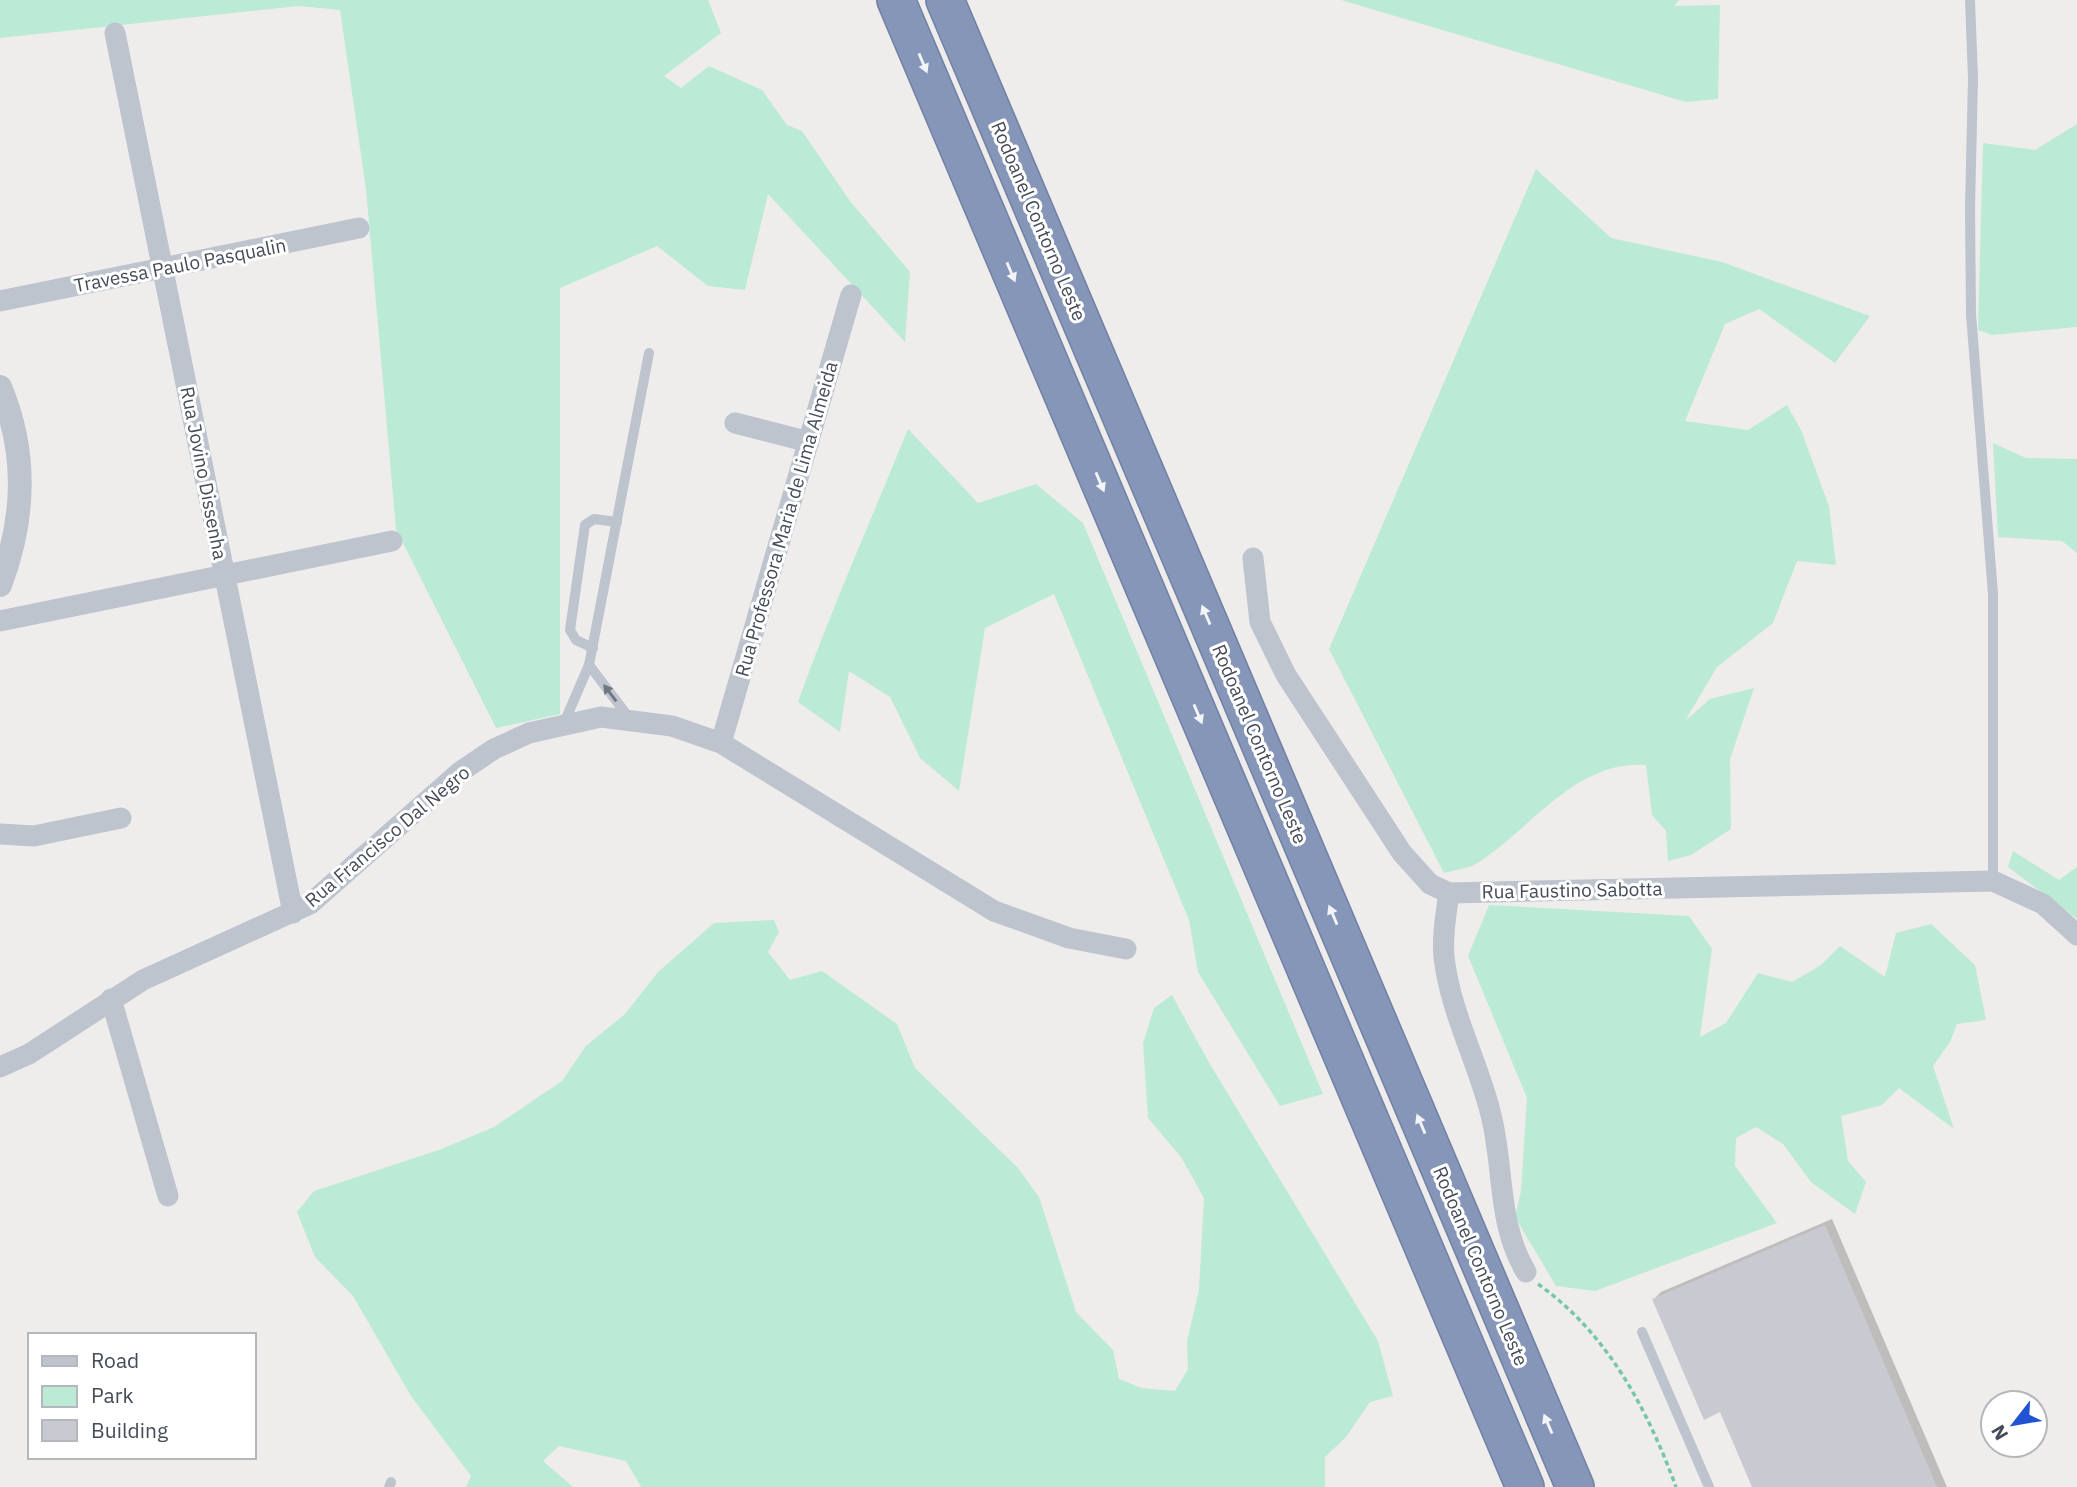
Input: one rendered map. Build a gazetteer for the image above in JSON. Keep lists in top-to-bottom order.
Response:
{
  "streets": {
    "highway": ["Rodoanel Contorno Leste"],
    "street": [
      "Travessa Paulo Pasqualin",
      "Rua Jovino Dissenha",
      "Rua Professora Maria de Lima Almeida",
      "Rua Francisco Dal Negro",
      "Rua Faustino Sabotta"
    ]
  },
  "crossings": [
    ["Travessa Paulo Pasqualin", "Rua Jovino Dissenha"],
    ["Rua Jovino Dissenha", "Rua Francisco Dal Negro"],
    ["Rua Professora Maria de Lima Almeida", "Rua Francisco Dal Negro"]
  ],
  "legend": ["Road", "Park", "Building"],
  "north": "bottom left"
}
